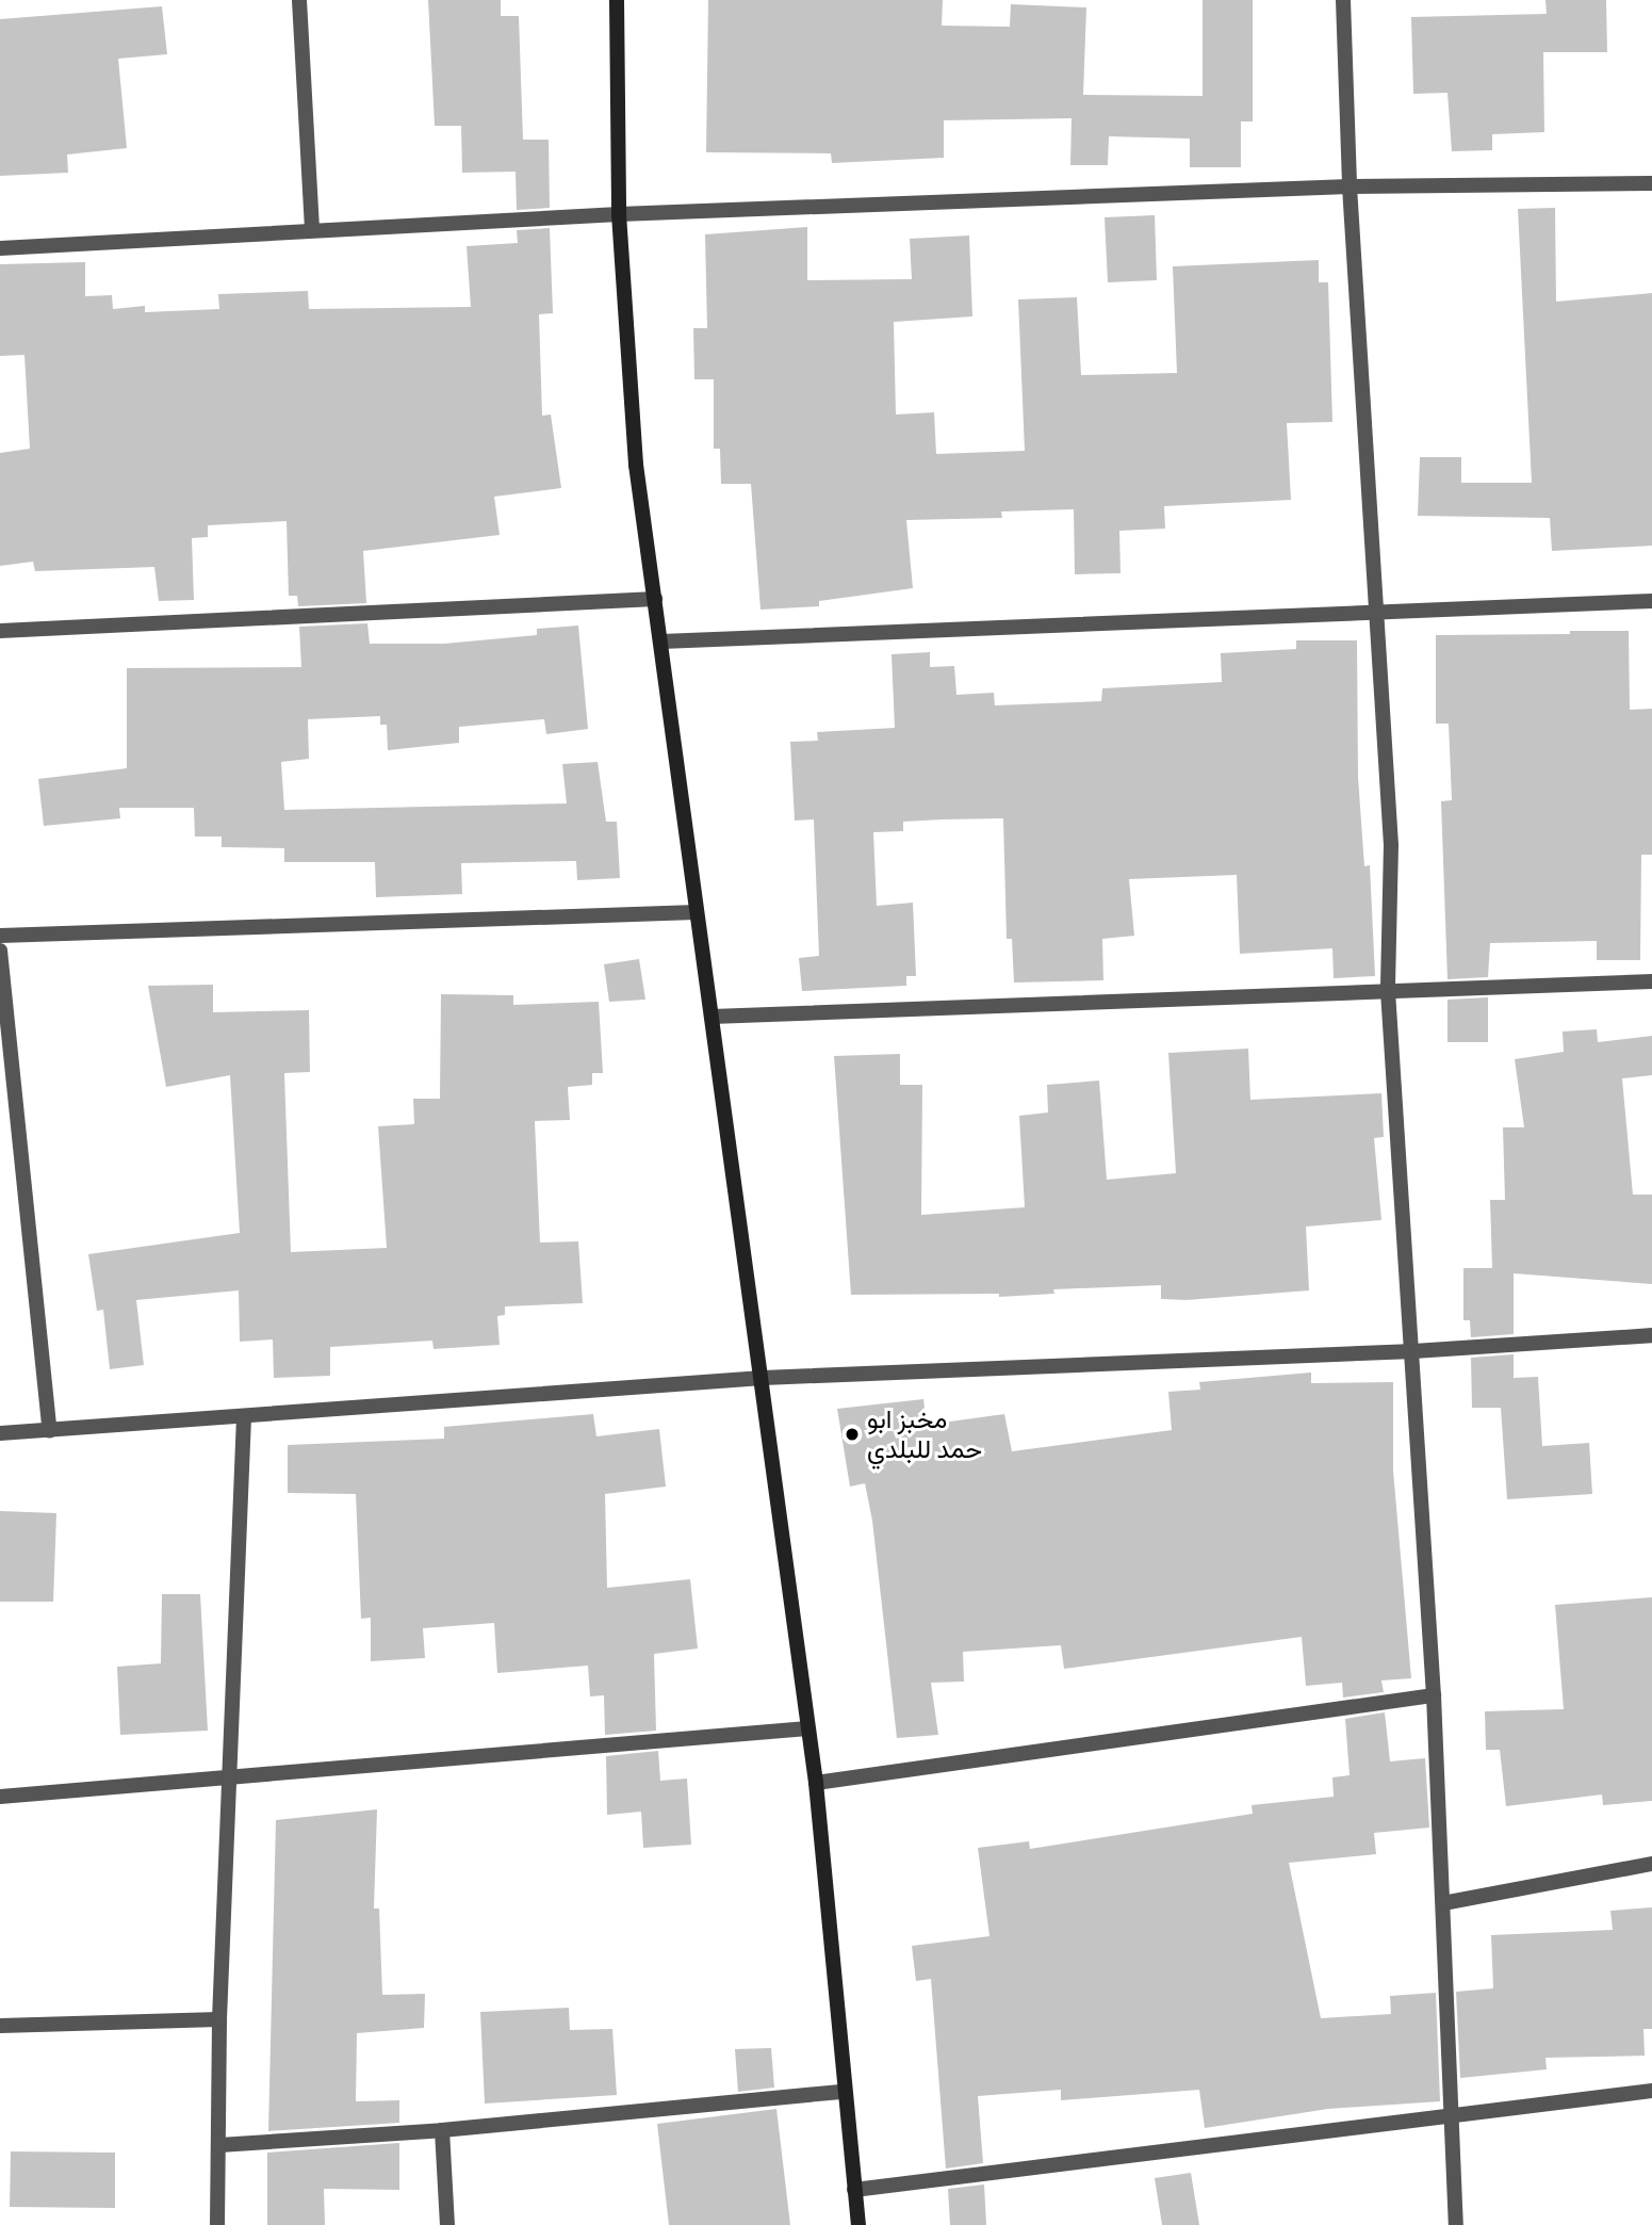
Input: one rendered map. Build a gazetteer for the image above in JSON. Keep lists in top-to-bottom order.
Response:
{
  "places": ["مخبز ابو حمد للبلدي"]
}
